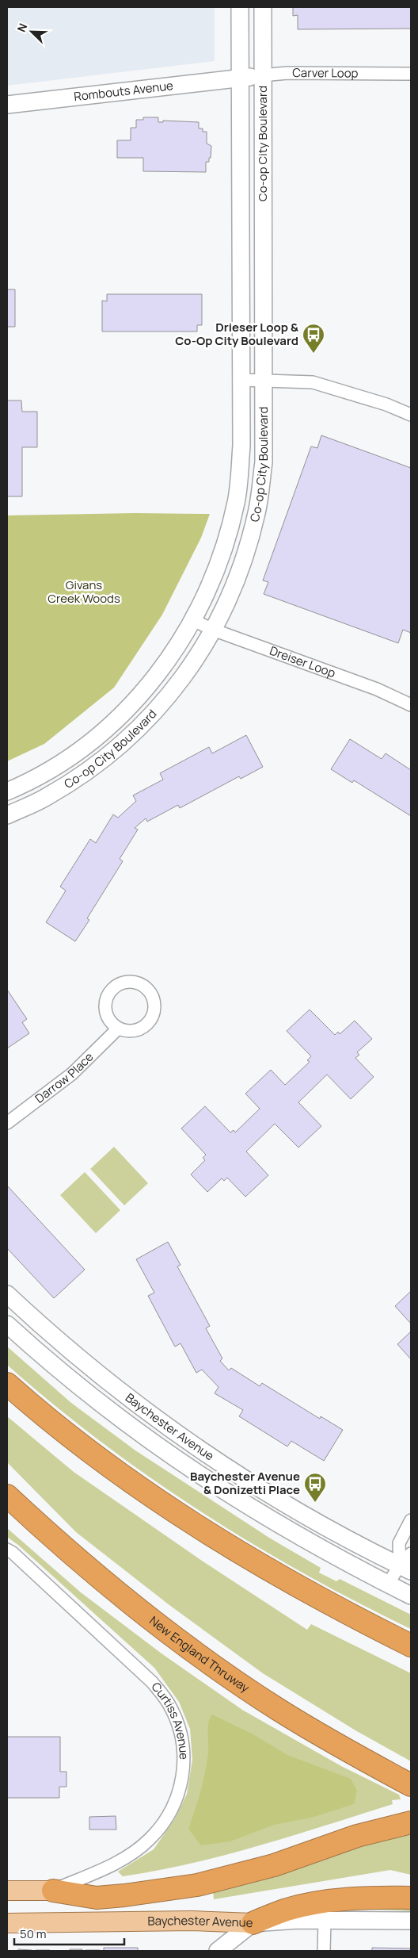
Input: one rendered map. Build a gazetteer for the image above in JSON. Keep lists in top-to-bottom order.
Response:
{
  "streets": {
    "highway": ["New England Thruway"],
    "main road": [
      "Carver Loop",
      "Rombouts Avenue",
      "Co-op City Boulevard",
      "Baychester Avenue"
    ],
    "street": ["Dreiser Loop", "Darrow Place", "Curtiss Avenue"]
  },
  "crossings": [
    ["Carver Loop", "Rombouts Avenue"],
    ["Carver Loop", "Co-op City Boulevard"],
    ["Rombouts Avenue", "Co-op City Boulevard"],
    ["Co-op City Boulevard", "Dreiser Loop"]
  ],
  "parks": ["Givans Creek Woods"],
  "places": {
    "bus stop": ["Drieser Loop & Co-Op City Boulevard", "Baychester Avenue & Donizetti Place"]
  },
  "scale_bar": "50 m",
  "north": "top left"
}
